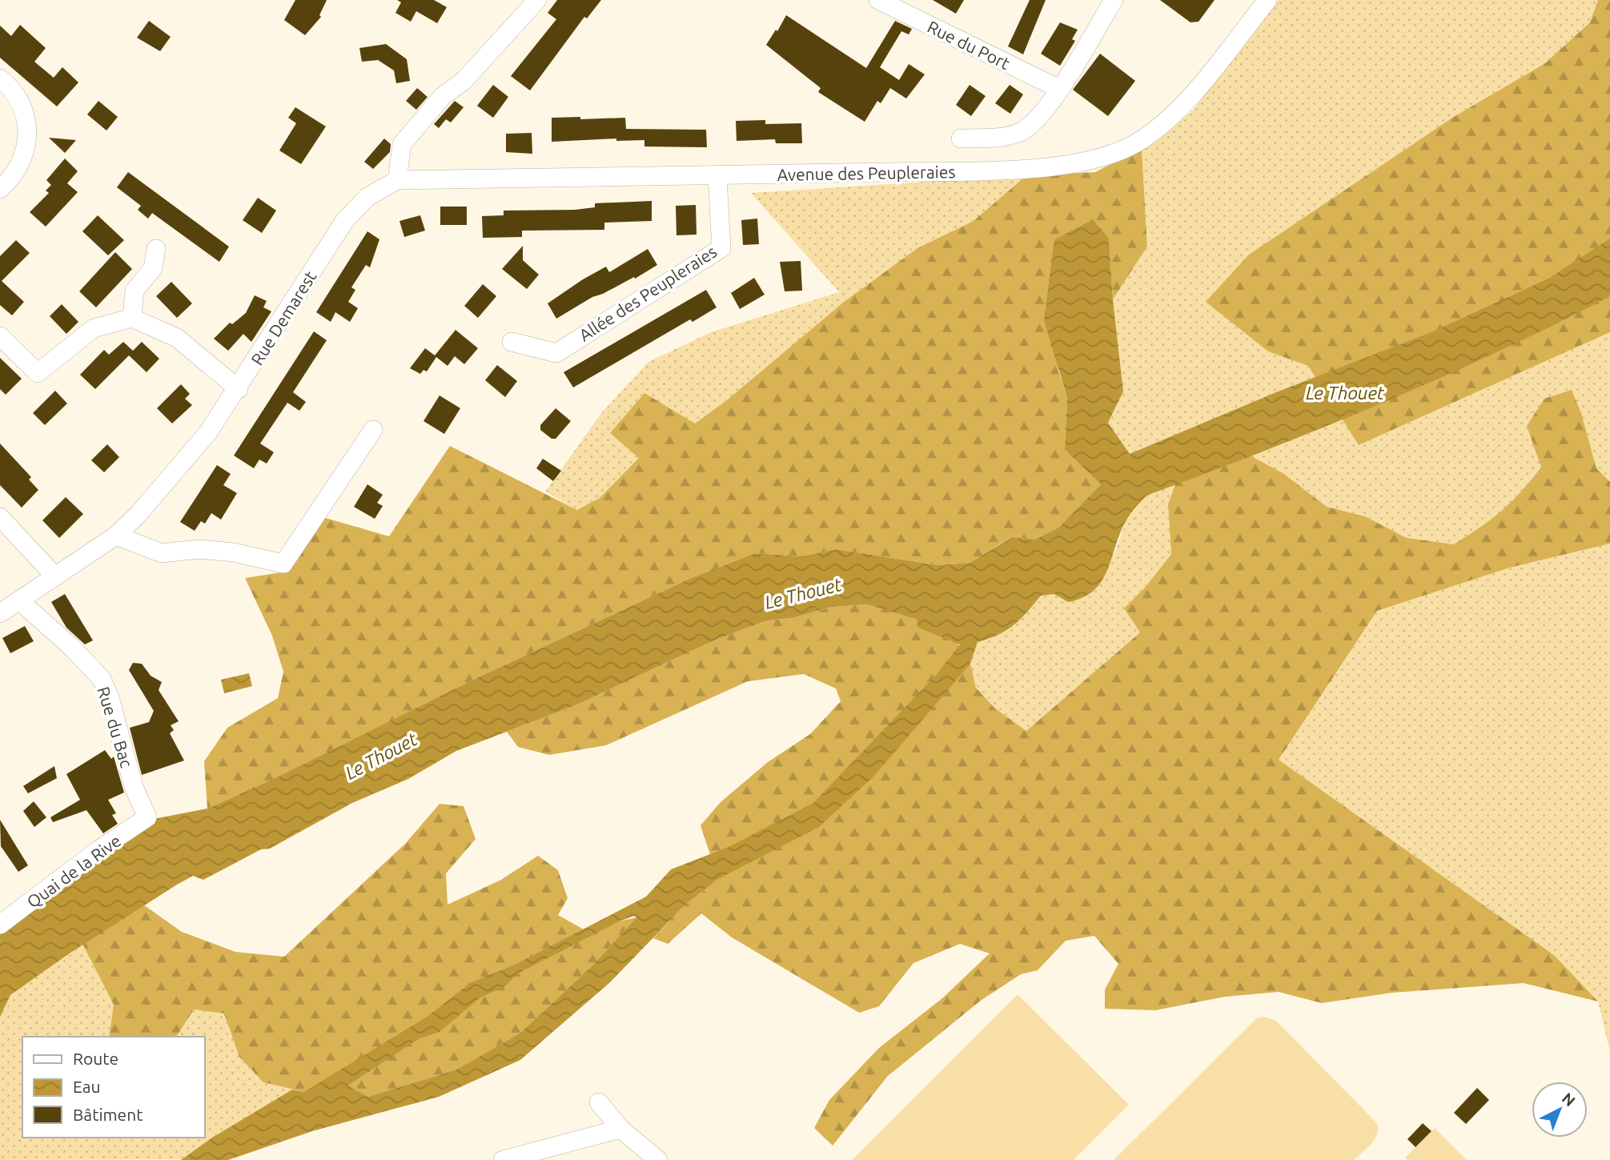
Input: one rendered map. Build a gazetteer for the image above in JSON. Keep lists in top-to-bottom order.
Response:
{
  "streets": {
    "street": [
      "Rue du Port",
      "Avenue des Peupleraies",
      "Allée des Peupleraies",
      "Rue Demarest",
      "Rue du Bac",
      "Quai de la Rive"
    ]
  },
  "crossings": [
    ["Avenue des Peupleraies", "Allée des Peupleraies"],
    ["Avenue des Peupleraies", "Rue Demarest"],
    ["Rue Demarest", "Rue du Bac"],
    ["Rue du Bac", "Quai de la Rive"]
  ],
  "water": ["Le Thouet"],
  "legend": ["Route", "Eau", "Bâtiment"],
  "north": "top right"
}
